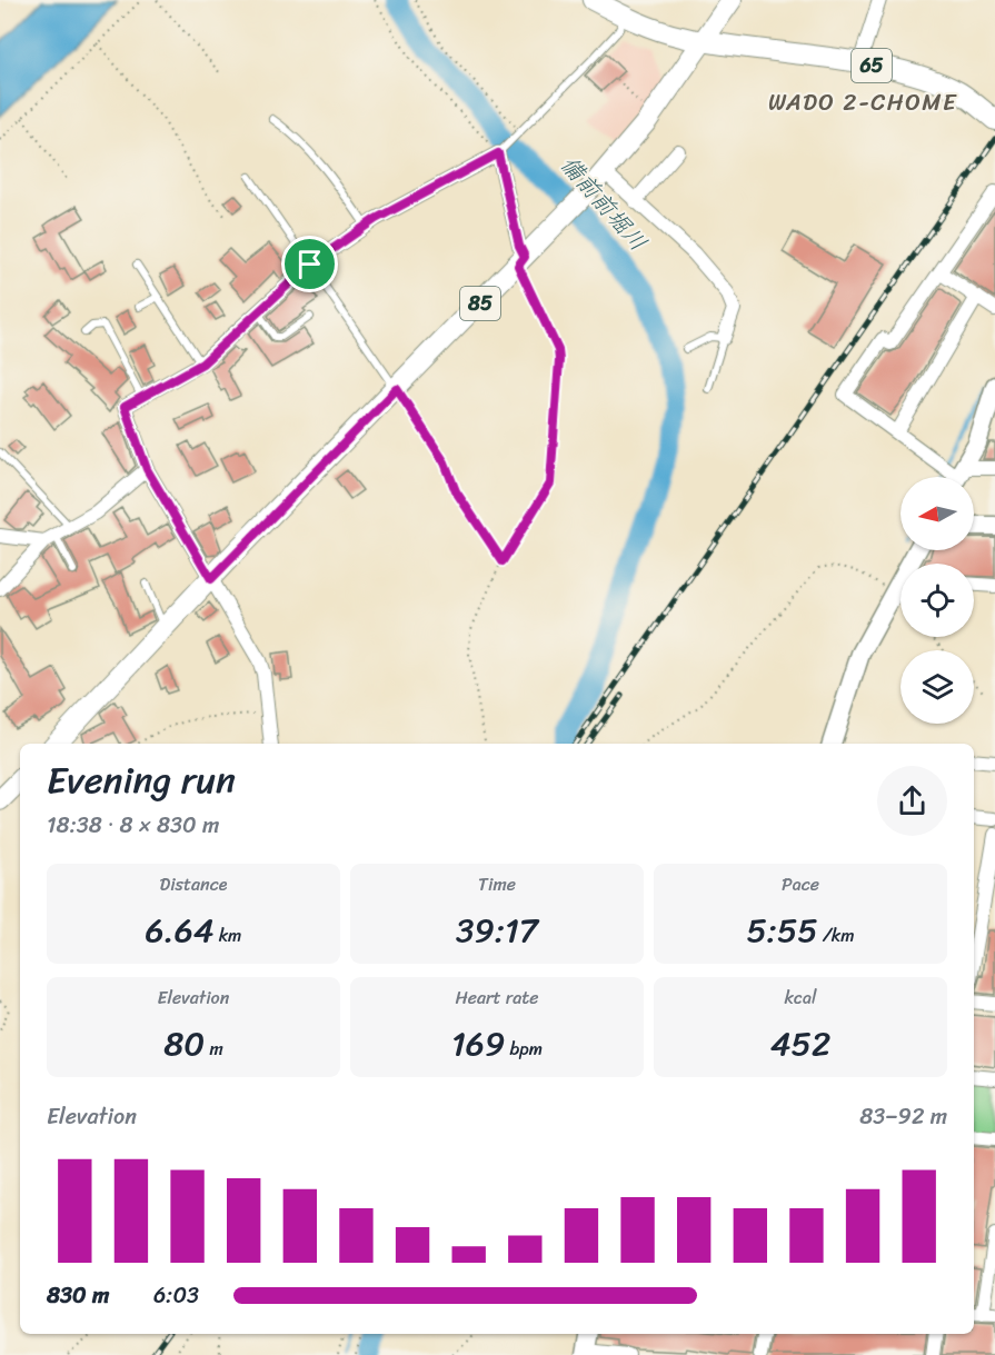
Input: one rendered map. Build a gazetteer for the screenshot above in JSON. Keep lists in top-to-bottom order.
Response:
{
  "streets": {
    "main road": ["65", "85"]
  },
  "crossings": [
    ["65", "85"]
  ],
  "districts": ["WADO 2-CHOME"],
  "water": ["備前前堀川"],
  "north": "left",
  "page": {
    "heading": ["Evening run", "18:38 · 8 × 830 m"],
    "stats": [
      ["Distance", "6.64 km"],
      ["Time", "39:17"],
      ["Pace", "5:55 /km"],
      ["Elevation", "80 m"],
      ["Heart rate", "169 bpm"],
      ["kcal", "452"]
    ],
    "chart": ["Elevation", "83–92 m"],
    "list": [
      {
        "name": "830 m",
        "note": "6:03"
      }
    ]
  }
}
